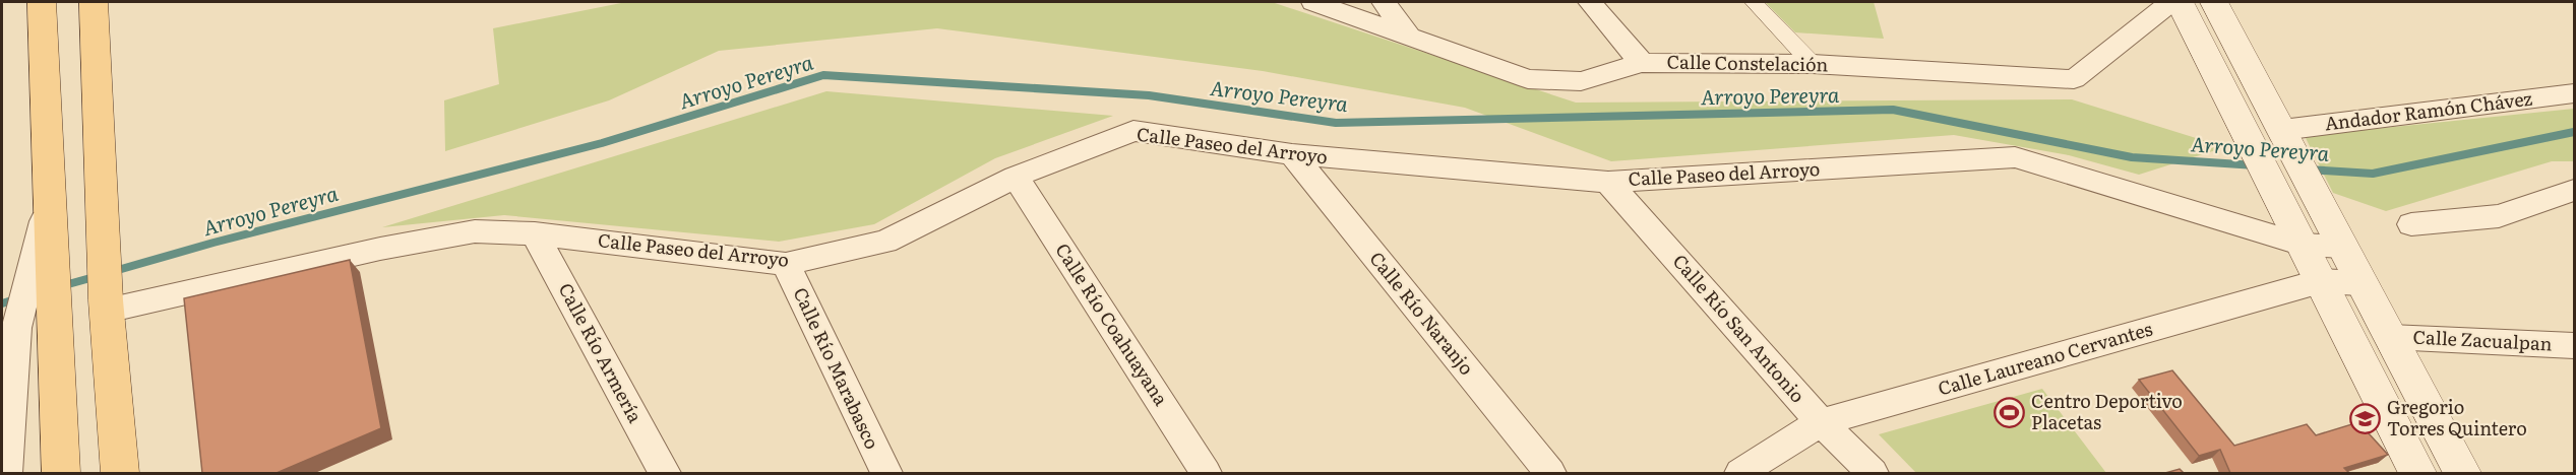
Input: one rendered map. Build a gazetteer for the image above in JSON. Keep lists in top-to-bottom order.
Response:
{
  "streets": {
    "street": [
      "Calle Constelación",
      "Andador Ramón Chávez",
      "Calle Paseo del Arroyo",
      "Calle Río Naranjo",
      "Calle Río Coahuayana",
      "Calle Río San Antonio",
      "Calle Zacualpan",
      "Calle Río Armería",
      "Calle Laureano Cervantes",
      "Calle Río Marabasco"
    ]
  },
  "crossings": [
    ["Calle Paseo del Arroyo", "Calle Río Naranjo"],
    ["Calle Paseo del Arroyo", "Calle Río Coahuayana"],
    ["Calle Paseo del Arroyo", "Calle Río San Antonio"],
    ["Calle Paseo del Arroyo", "Calle Río Armería"],
    ["Calle Paseo del Arroyo", "Calle Río Marabasco"],
    ["Calle Río San Antonio", "Calle Laureano Cervantes"]
  ],
  "water": ["Arroyo Pereyra"],
  "places": {
    "sports": ["Centro Deportivo Placetas"],
    "school or university": ["Gregorio Torres Quintero"]
  }
}
